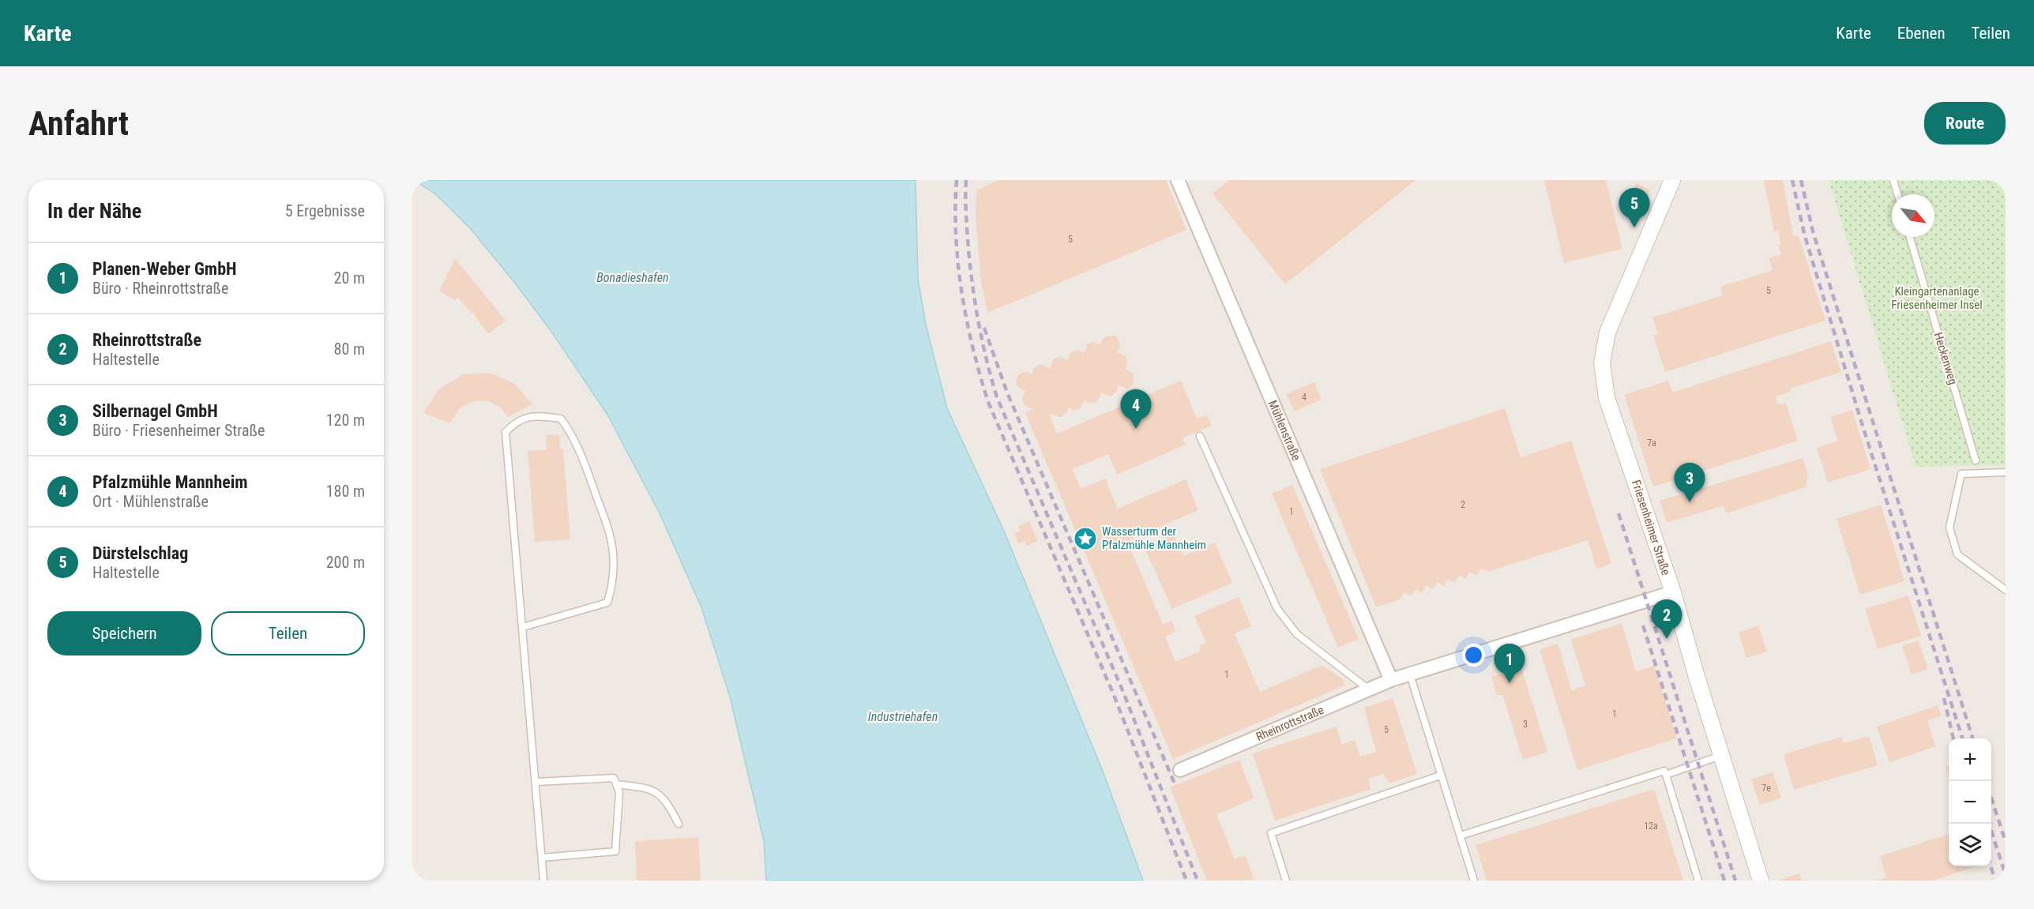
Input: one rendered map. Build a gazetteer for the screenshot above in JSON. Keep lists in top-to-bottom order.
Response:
{
  "streets": {
    "street": ["Mühlenstraße", "Friesenheimer Straße", "Rheinrottstraße"],
    "lane": ["Heckenweg"]
  },
  "crossings": [
    ["Mühlenstraße", "Rheinrottstraße"],
    ["Friesenheimer Straße", "Rheinrottstraße"]
  ],
  "water": ["Bonadieshafen", "Industriehafen"],
  "parks": ["Kleingartenanlage Friesenheimer Insel"],
  "places": {
    "place": ["Wasserturm der Pfalzmühle Mannheim"]
  },
  "house_numbers": [
    "5",
    "5",
    "4",
    "7a",
    "2",
    "1",
    "1",
    "1",
    "3",
    "5",
    "7e",
    "12a"
  ],
  "north": "bottom right",
  "page": {
    "header": "Karte",
    "nav": ["Karte", "Ebenen", "Teilen"],
    "buttons": [
      "Route",
      ["Speichern", "Teilen"]
    ],
    "title": "Anfahrt",
    "heading": ["In der Nähe", "5 Ergebnisse"],
    "pins": [
      "5",
      "4",
      "3",
      "2",
      "1"
    ],
    "list": [
      {
        "mark": "1",
        "name": "Planen-Weber GmbH",
        "note": "Büro · Rheinrottstraße",
        "value": "20 m"
      },
      {
        "mark": "2",
        "name": "Rheinrottstraße",
        "note": "Haltestelle",
        "value": "80 m"
      },
      {
        "mark": "3",
        "name": "Silbernagel GmbH",
        "note": "Büro · Friesenheimer Straße",
        "value": "120 m"
      },
      {
        "mark": "4",
        "name": "Pfalzmühle Mannheim",
        "note": "Ort · Mühlenstraße",
        "value": "180 m"
      },
      {
        "mark": "5",
        "name": "Dürstelschlag",
        "note": "Haltestelle",
        "value": "200 m"
      }
    ],
    "map_buttons": ["+", "−"]
  }
}
